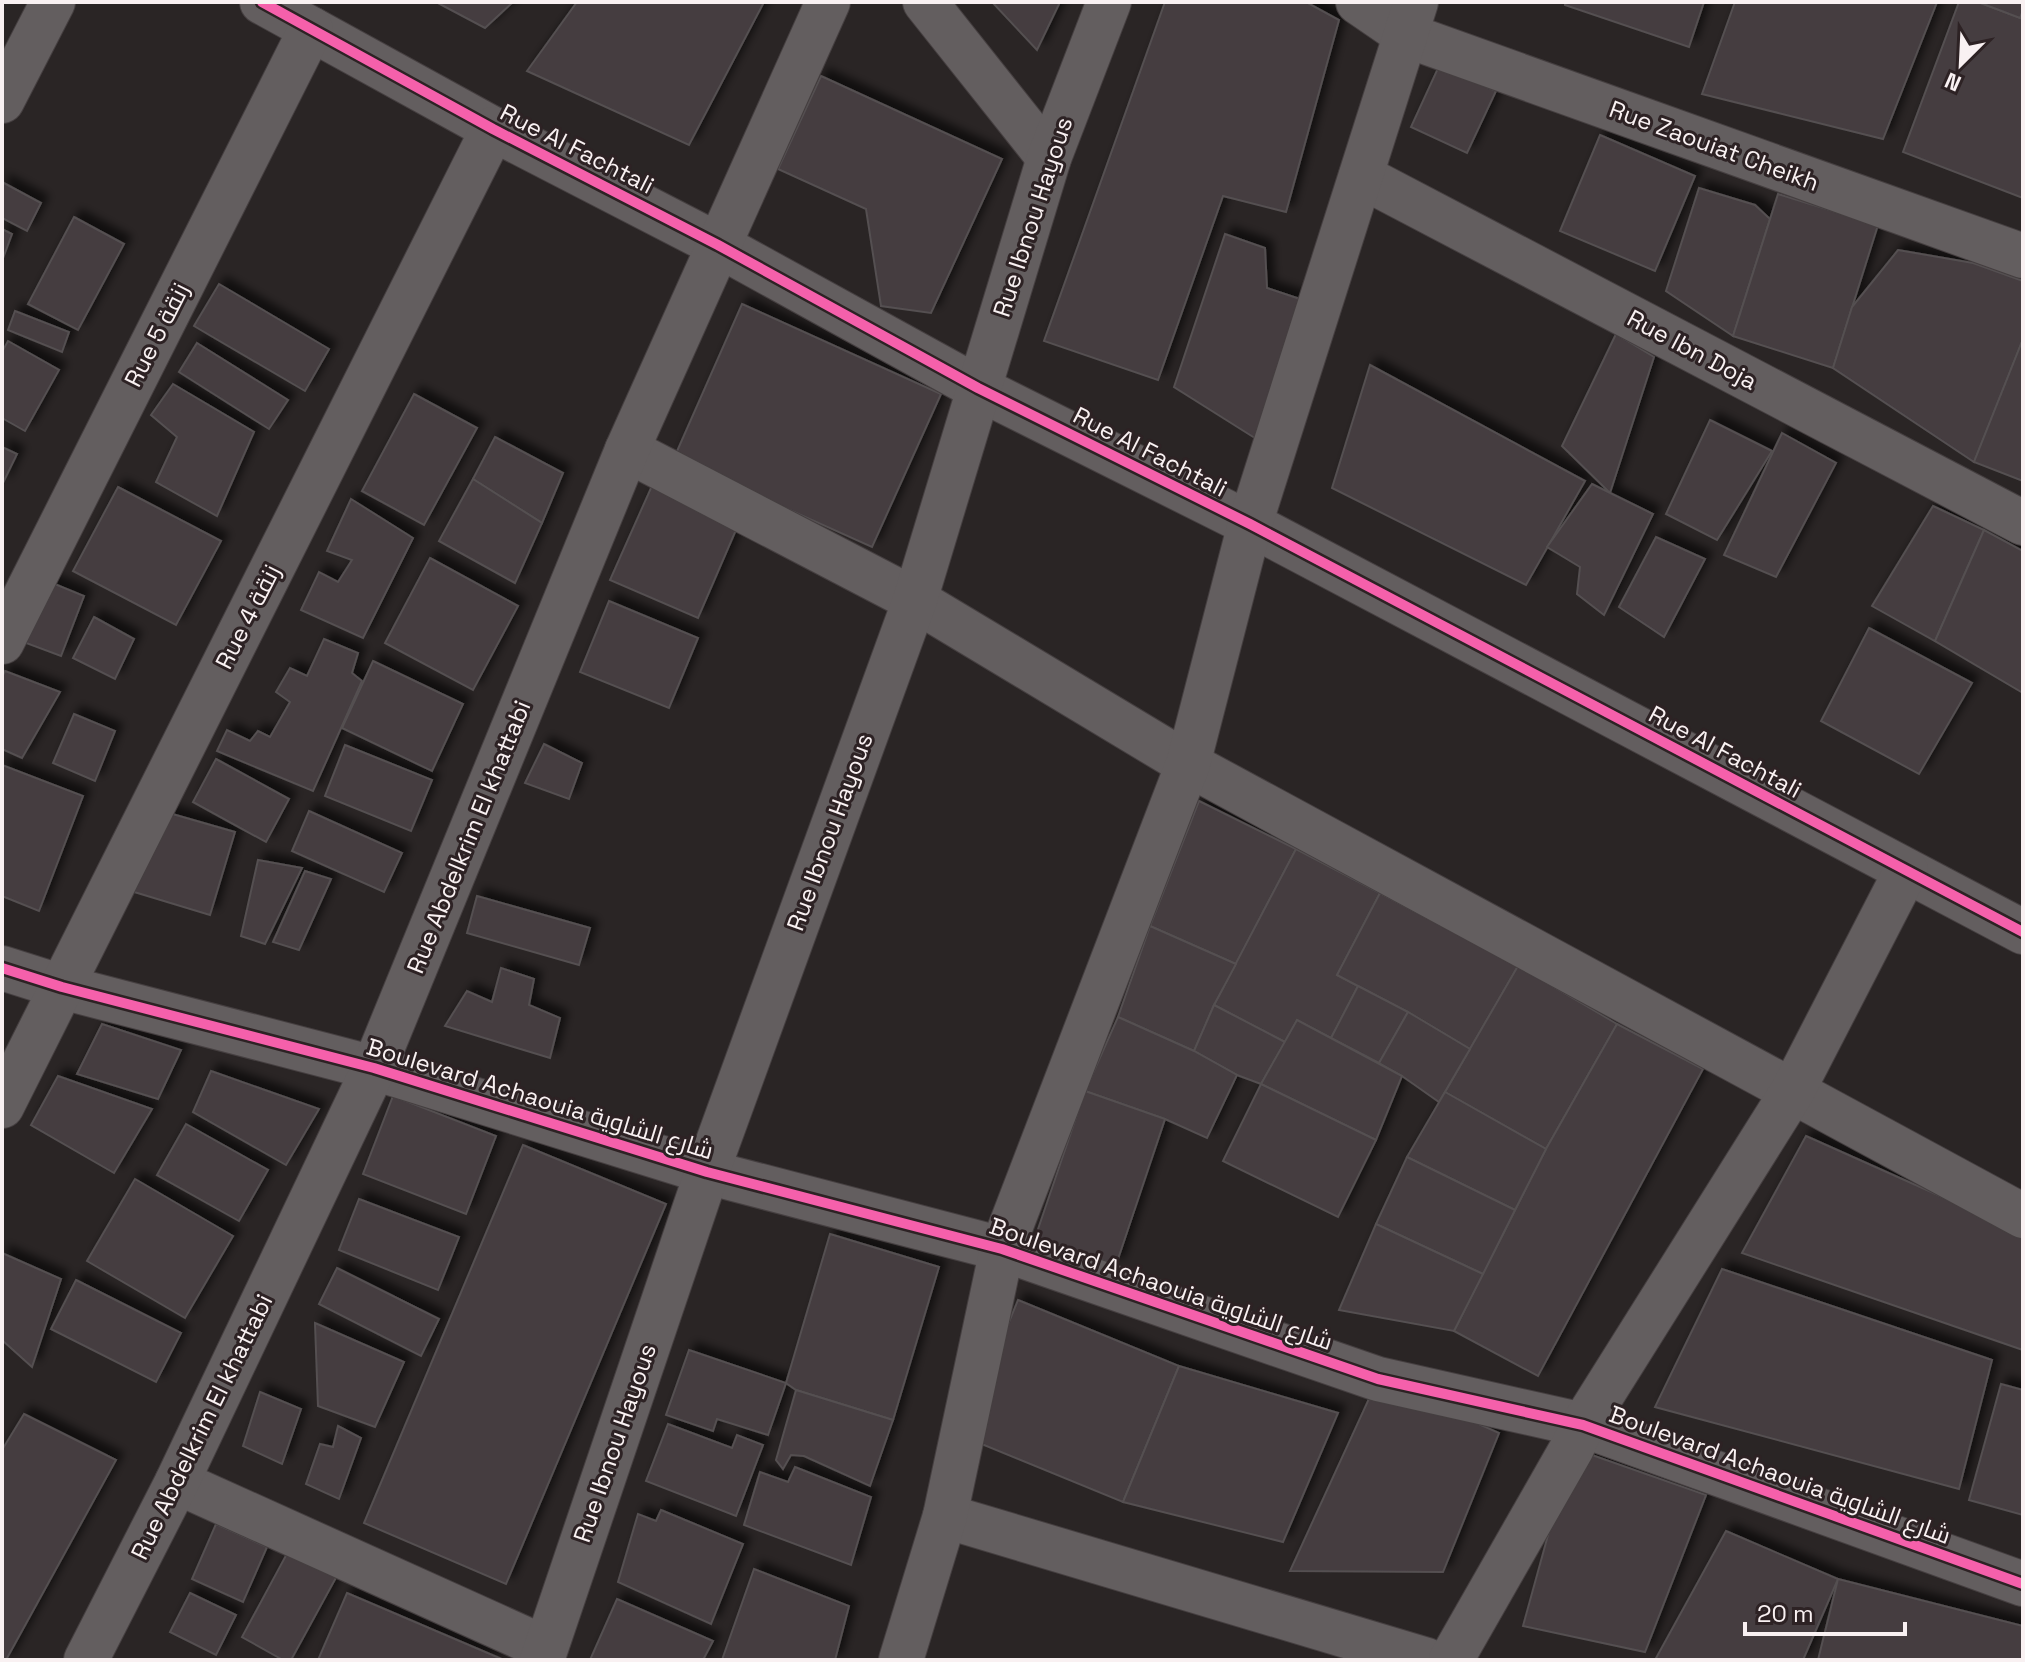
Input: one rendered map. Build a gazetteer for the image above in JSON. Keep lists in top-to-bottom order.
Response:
{
  "streets": {
    "street": [
      "Rue Zaouiat Cheikh",
      "Rue Al Fachtali",
      "Rue Ibnou Hayous",
      "Rue 5 زنقة",
      "Rue Ibn Doja",
      "Rue 4 زنقة",
      "Rue Abdelkrim El khattabi",
      "Boulevard Achaouia شارع الشاوية"
    ]
  },
  "crossings": [
    ["Rue Al Fachtali", "Rue Ibnou Hayous"],
    ["Rue Al Fachtali", "Rue 5 زنقة"],
    ["Rue Al Fachtali", "Rue 4 زنقة"],
    ["Rue Al Fachtali", "Rue Abdelkrim El khattabi"],
    ["Rue Ibnou Hayous", "Boulevard Achaouia شارع الشاوية"],
    ["Rue 4 زنقة", "Boulevard Achaouia شارع الشاوية"],
    ["Rue Abdelkrim El khattabi", "Boulevard Achaouia شارع الشاوية"]
  ],
  "scale_bar": "20 m",
  "north": "bottom left"
}
